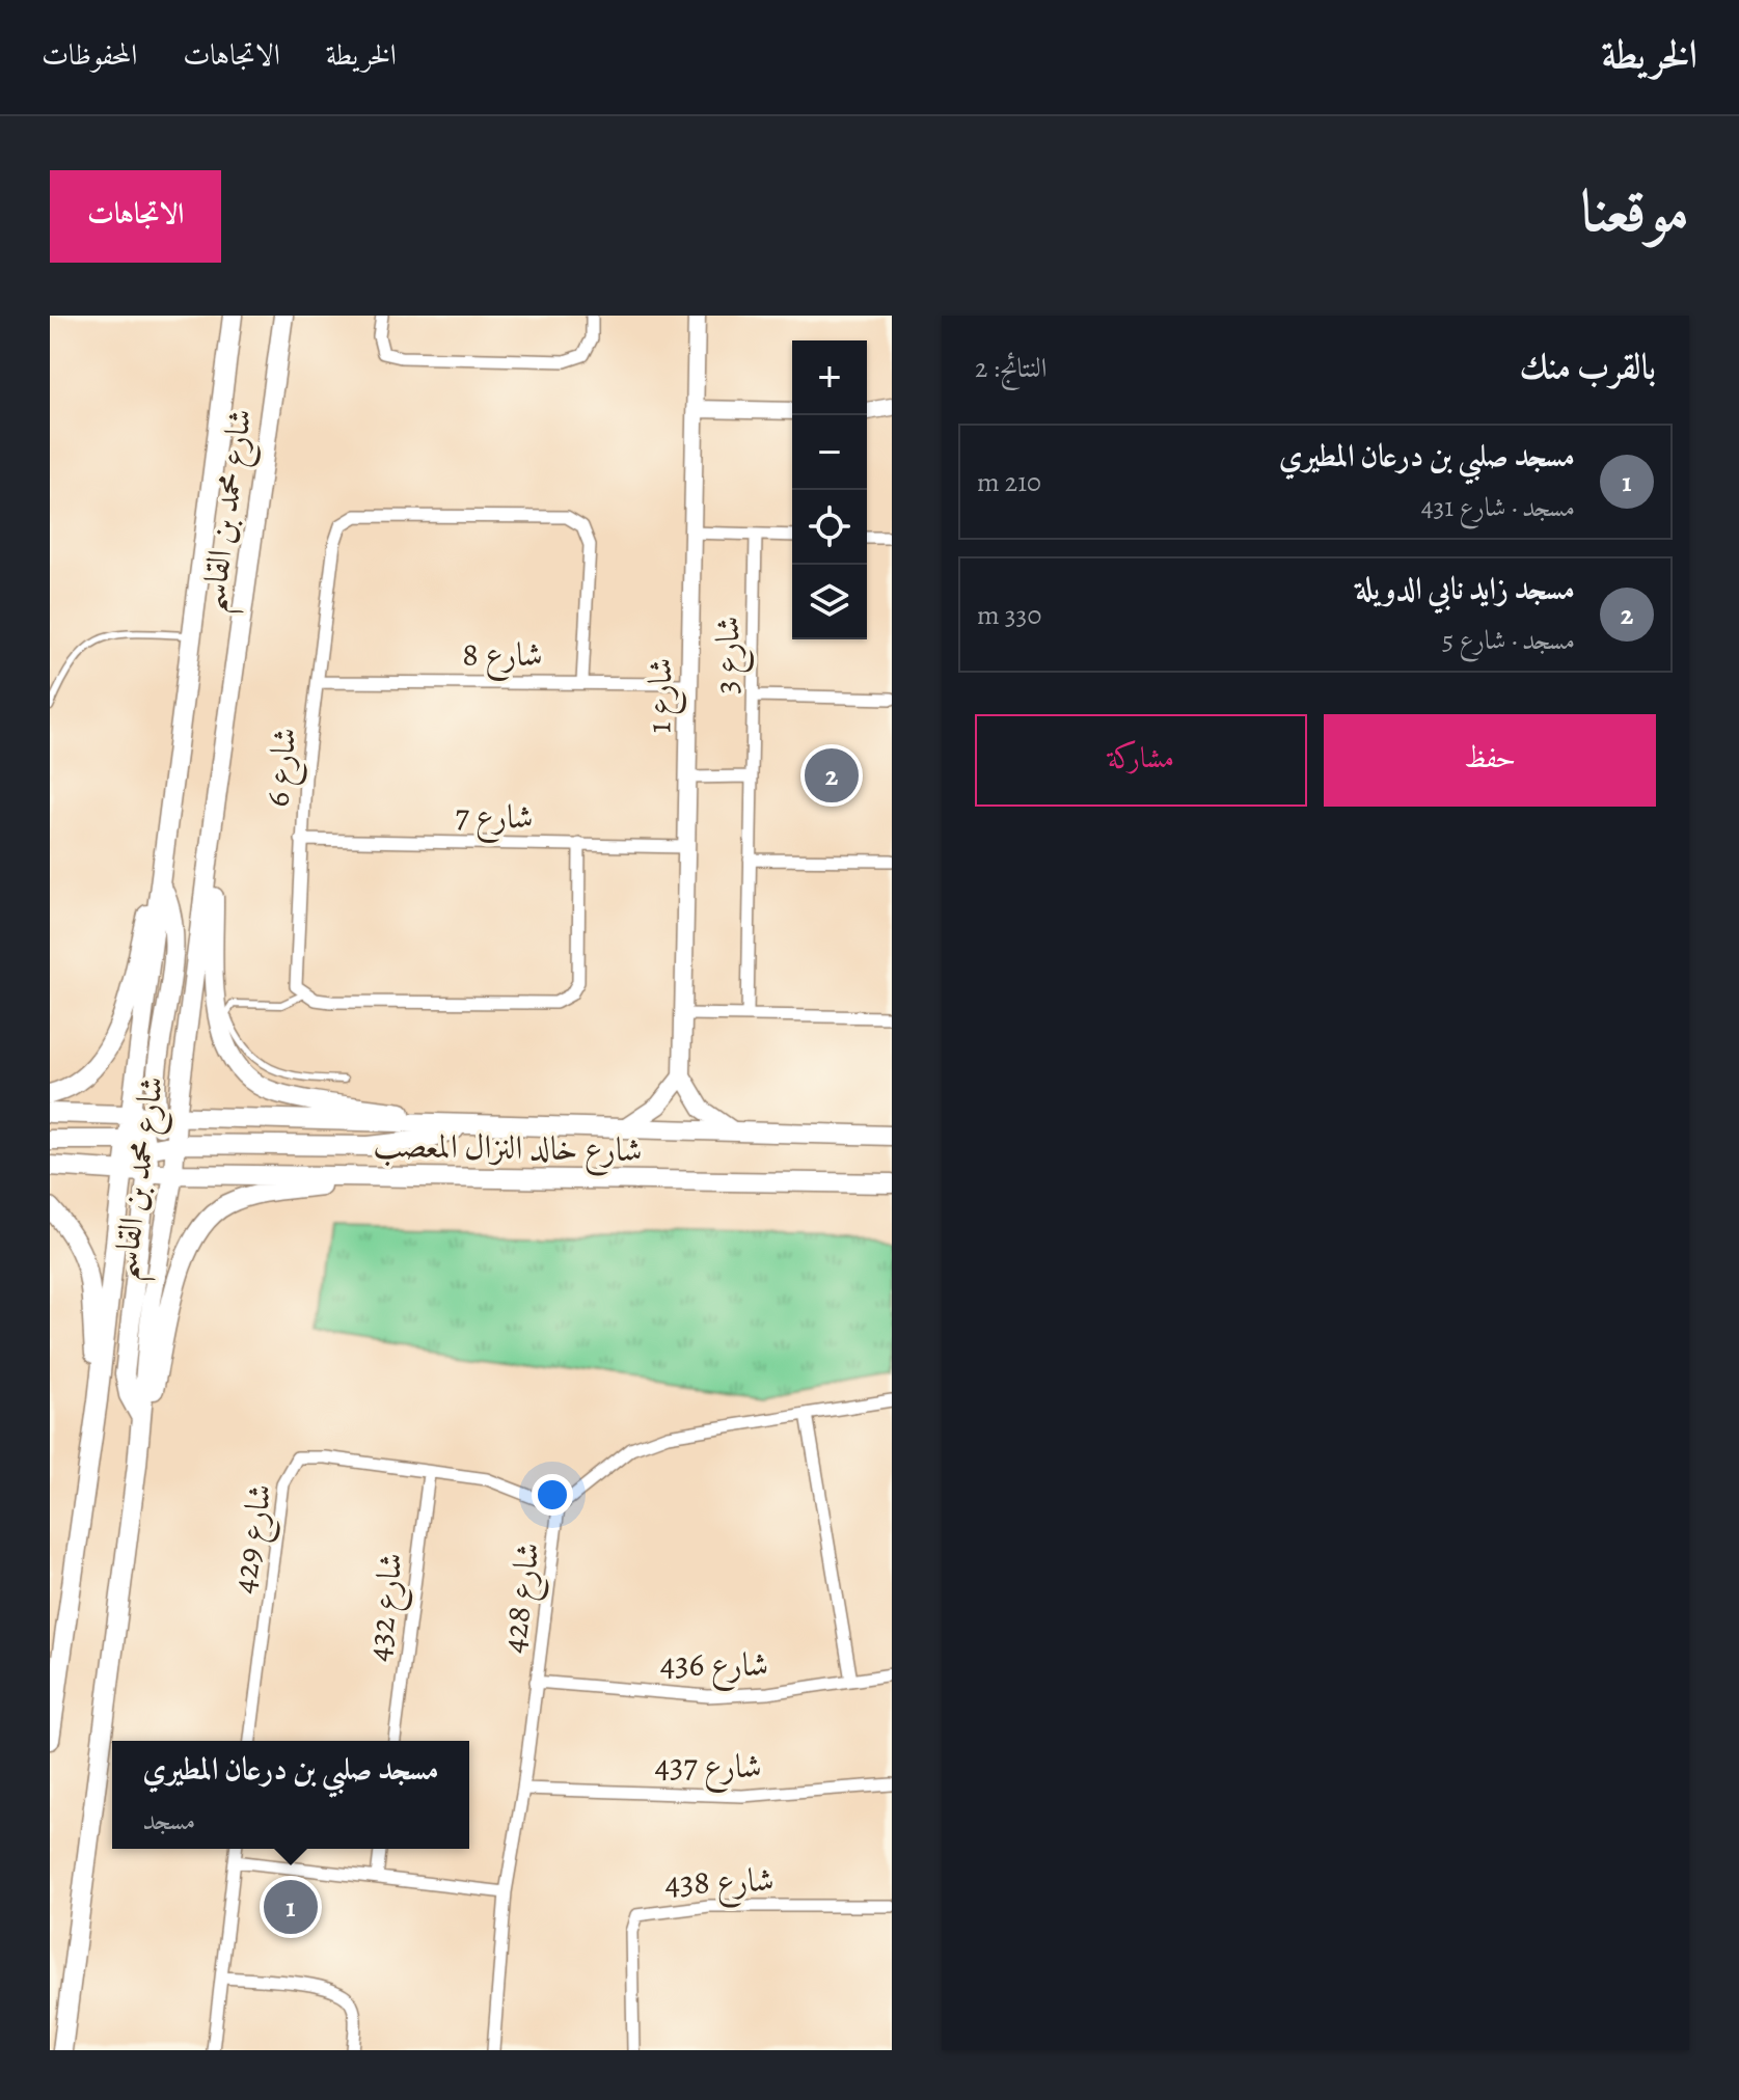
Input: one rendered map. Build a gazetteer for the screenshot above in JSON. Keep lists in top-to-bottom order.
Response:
{
  "streets": {
    "main road": ["شارع محمد بن القاسم", "شارع خالد النزال المعصب"],
    "street": [
      "شارع 8",
      "شارع 3",
      "شارع 1",
      "شارع 6",
      "شارع 7",
      "شارع 429",
      "شارع 428",
      "شارع 432",
      "شارع 436",
      "شارع 437",
      "شارع 438"
    ]
  },
  "crossings": [
    ["شارع محمد بن القاسم", "شارع خالد النزال المعصب"],
    ["شارع 8", "شارع 1"],
    ["شارع 8", "شارع 6"],
    ["شارع 1", "شارع 7"],
    ["شارع 6", "شارع 7"],
    ["شارع 429", "شارع 428"],
    ["شارع 429", "شارع 432"],
    ["شارع 428", "شارع 436"],
    ["شارع 428", "شارع 437"]
  ],
  "page": {
    "header": "الخريطة",
    "nav": ["الخريطة", "الاتجاهات", "المحفوظات"],
    "title": "موقعنا",
    "buttons": [
      "الاتجاهات",
      ["حفظ", "مشاركة"]
    ],
    "heading": ["بالقرب منك", "النتائج: 2"],
    "map_buttons": ["+", "−"],
    "list": [
      {
        "mark": "1",
        "name": "مسجد صلبي بن درعان المطيري",
        "note": "مسجد · شارع 431",
        "value": "210 m"
      },
      {
        "mark": "2",
        "name": "مسجد زايد نابي الدويلة",
        "note": "مسجد · شارع 5",
        "value": "330 m"
      }
    ],
    "pins": ["2", "1"],
    "popup": ["مسجد صلبي بن درعان المطيري", "مسجد"]
  }
}
